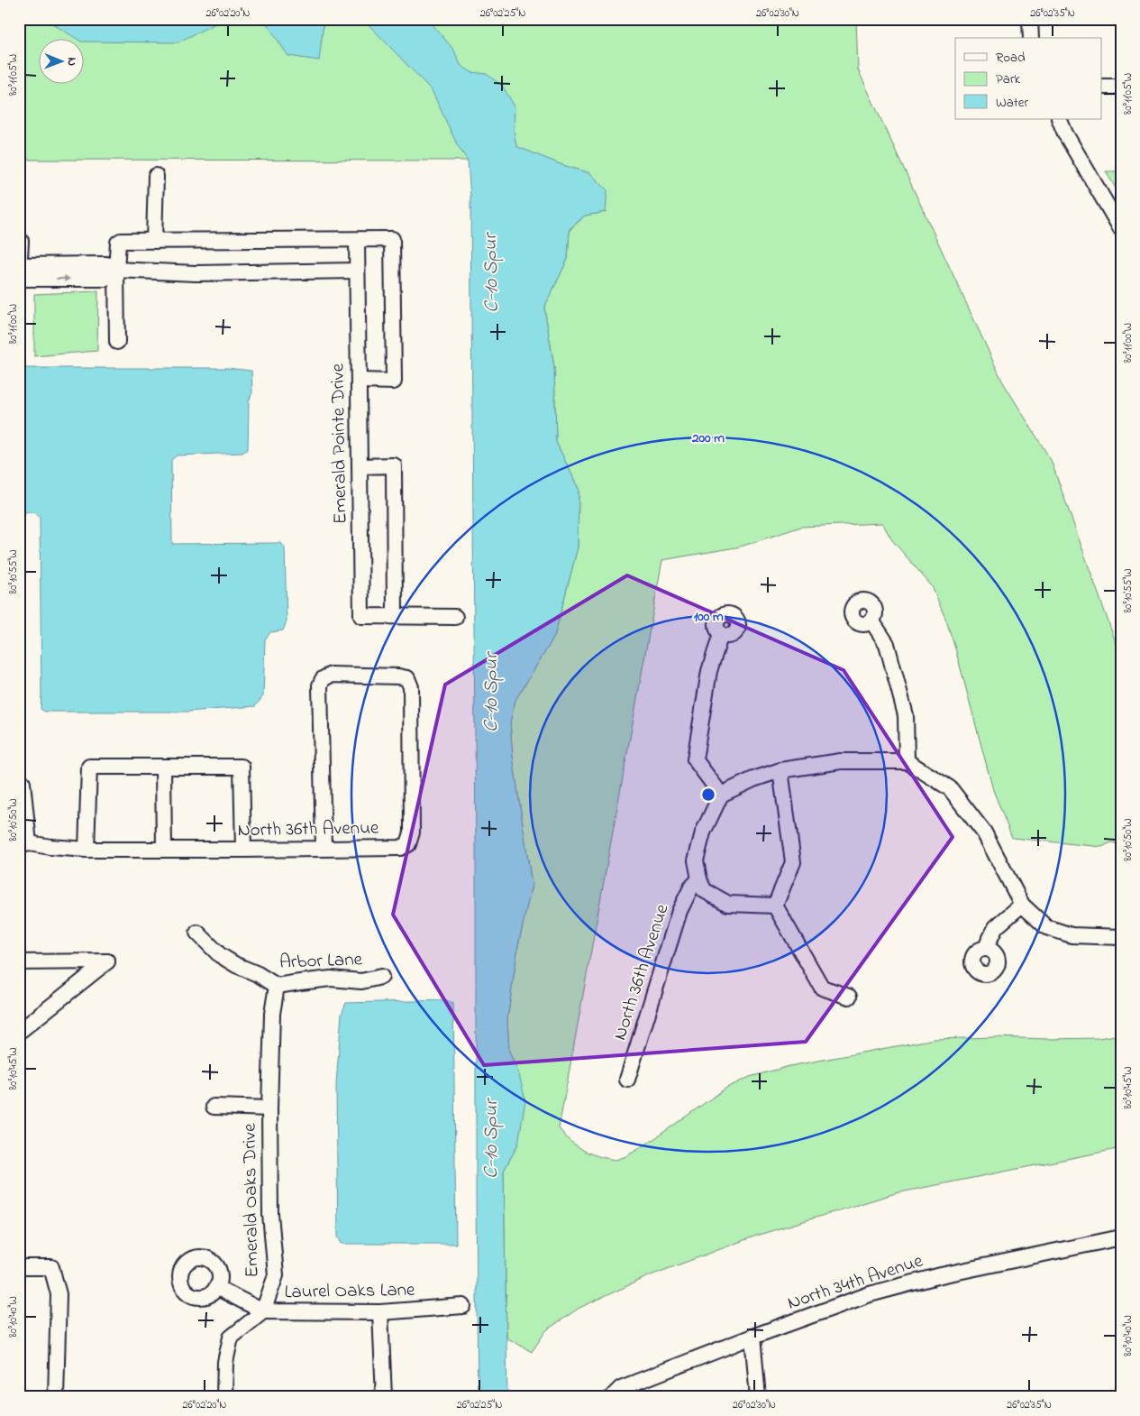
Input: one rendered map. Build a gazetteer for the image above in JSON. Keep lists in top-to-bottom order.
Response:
{
  "streets": {
    "street": [
      "Emerald Pointe Drive",
      "North 36th Avenue",
      "Arbor Lane",
      "Emerald Oaks Drive",
      "North 34th Avenue",
      "Laurel Oaks Lane"
    ]
  },
  "crossings": [
    ["Arbor Lane", "Emerald Oaks Drive"],
    ["Emerald Oaks Drive", "Laurel Oaks Lane"]
  ],
  "water": ["C-10 Spur"],
  "legend": ["Road", "Park", "Water"],
  "north": "right",
  "coordinates": [
    "26°02'20\"N",
    "26°02'25\"N",
    "26°02'30\"N",
    "26°02'35\"N",
    "80°11'05\"W",
    "80°11'00\"W",
    "80°10'55\"W",
    "80°10'50\"W",
    "80°10'45\"W",
    "80°10'40\"W"
  ],
  "rings": ["200 m", "100 m"]
}
